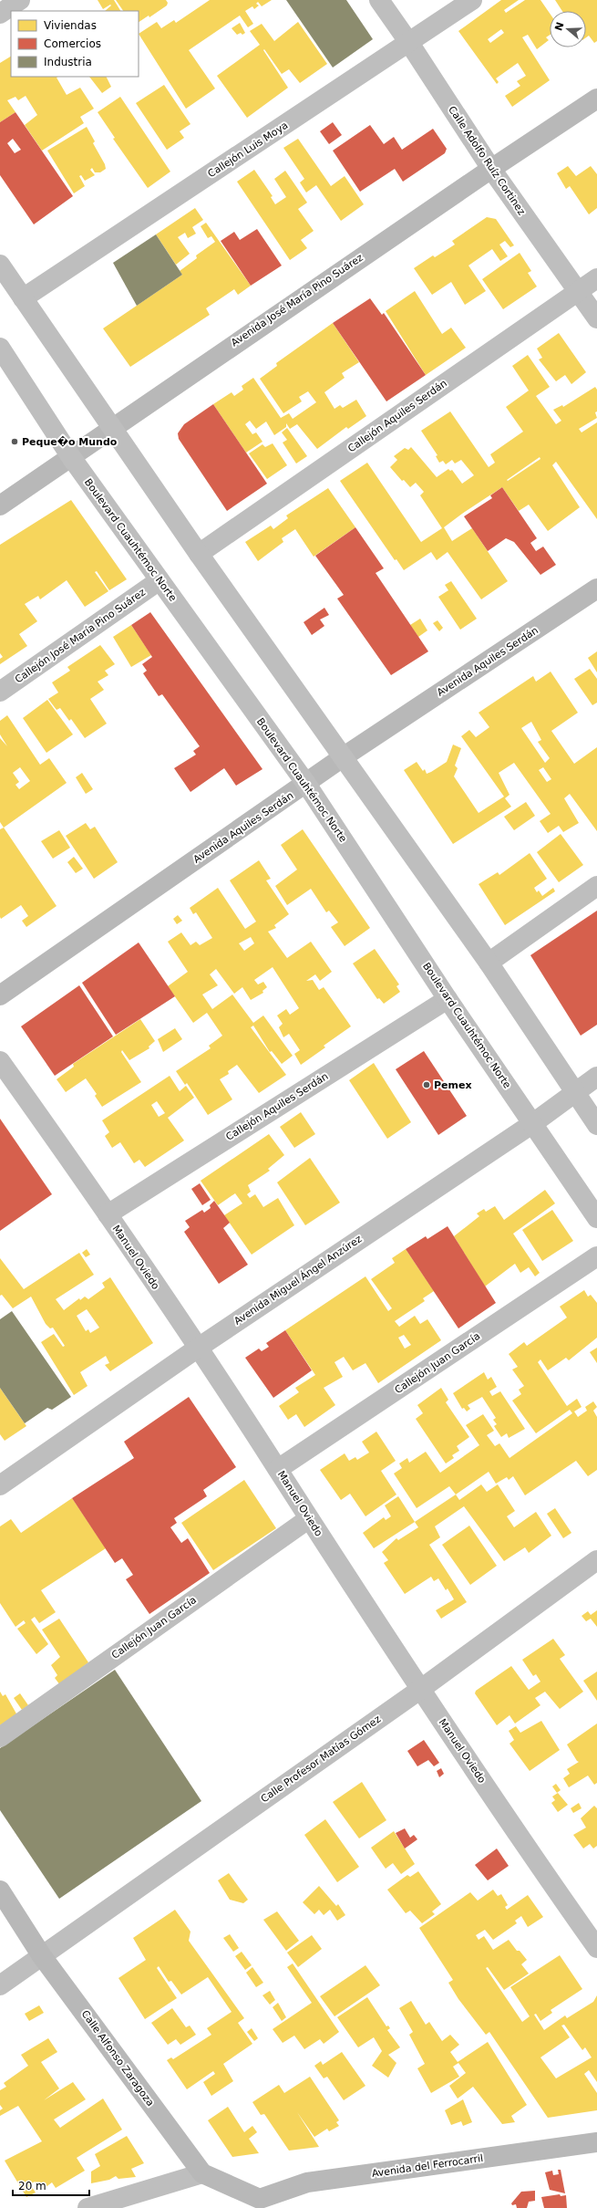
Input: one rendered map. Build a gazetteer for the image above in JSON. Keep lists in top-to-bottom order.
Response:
{
  "streets": {
    "street": [
      "Callejón Luis Moya",
      "Calle Adolfo Ruíz Cortinez",
      "Avenida José María Pino Suárez",
      "Callejón Aquiles Serdán",
      "Boulevard Cuauhtémoc Norte",
      "Callejón José María Pino Suárez",
      "Avenida Aquiles Serdán",
      "Manuel Oviedo",
      "Avenida Miguel Ángel Anzúrez",
      "Callejón Juan García",
      "Calle Profesor Matías Gómez",
      "Calle Alfonso Zaragoza",
      "Avenida del Ferrocarril"
    ]
  },
  "crossings": [
    ["Callejón Luis Moya", "Calle Adolfo Ruíz Cortinez"],
    ["Calle Adolfo Ruíz Cortinez", "Avenida José María Pino Suárez"],
    ["Calle Adolfo Ruíz Cortinez", "Callejón Aquiles Serdán"],
    ["Avenida José María Pino Suárez", "Boulevard Cuauhtémoc Norte"],
    ["Callejón Aquiles Serdán", "Boulevard Cuauhtémoc Norte"],
    ["Callejón Aquiles Serdán", "Manuel Oviedo"],
    ["Boulevard Cuauhtémoc Norte", "Callejón José María Pino Suárez"],
    ["Boulevard Cuauhtémoc Norte", "Avenida Aquiles Serdán"],
    ["Boulevard Cuauhtémoc Norte", "Avenida Miguel Ángel Anzúrez"],
    ["Manuel Oviedo", "Avenida Miguel Ángel Anzúrez"],
    ["Manuel Oviedo", "Callejón Juan García"],
    ["Manuel Oviedo", "Calle Profesor Matías Gómez"],
    ["Calle Profesor Matías Gómez", "Calle Alfonso Zaragoza"],
    ["Calle Alfonso Zaragoza", "Avenida del Ferrocarril"]
  ],
  "places": ["Peque�o Mundo", "Pemex"],
  "legend": ["Viviendas", "Comercios", "Industria"],
  "scale_bar": "20 m",
  "north": "left"
}
